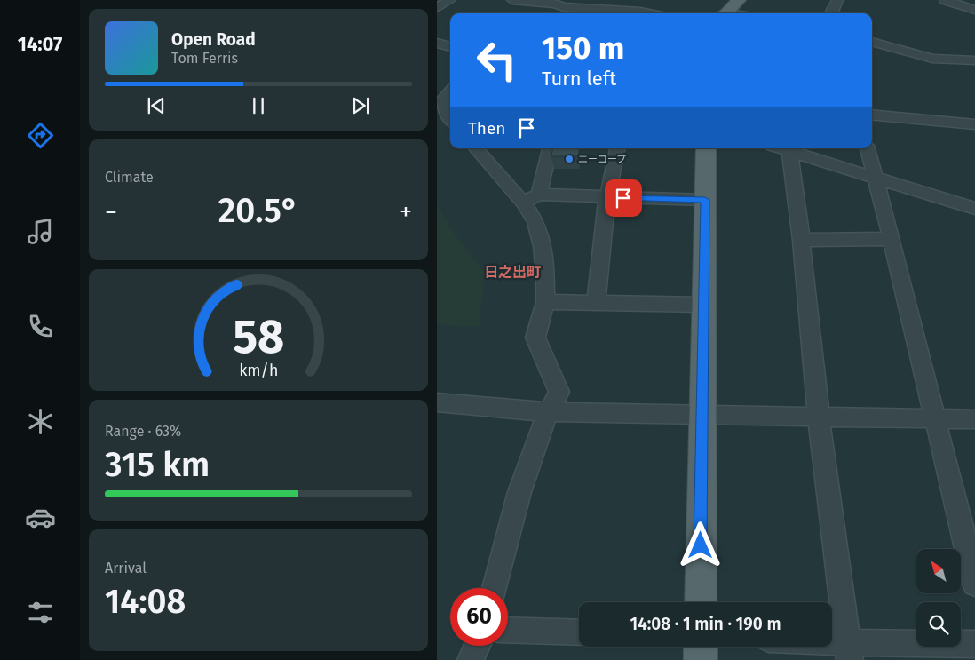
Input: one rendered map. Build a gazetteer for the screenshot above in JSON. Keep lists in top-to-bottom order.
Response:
{
  "districts": ["日之出町"],
  "places": ["エーコープ"],
  "north": "top left",
  "page": {
    "tabs": "14:07",
    "turn": ["150 m", "Turn left"],
    "song": ["Open Road", "Tom Ferris"],
    "then": "Then",
    "tile": [
      "Climate",
      ["Range · 63%", "315 km"],
      ["Arrival", "14:08"]
    ],
    "heat": ["−", "20.5°", "+"],
    "limit": "60",
    "trip": "14:08 · 1 min · 190 m",
    "gauge": ["58", "km/h"]
  }
}
